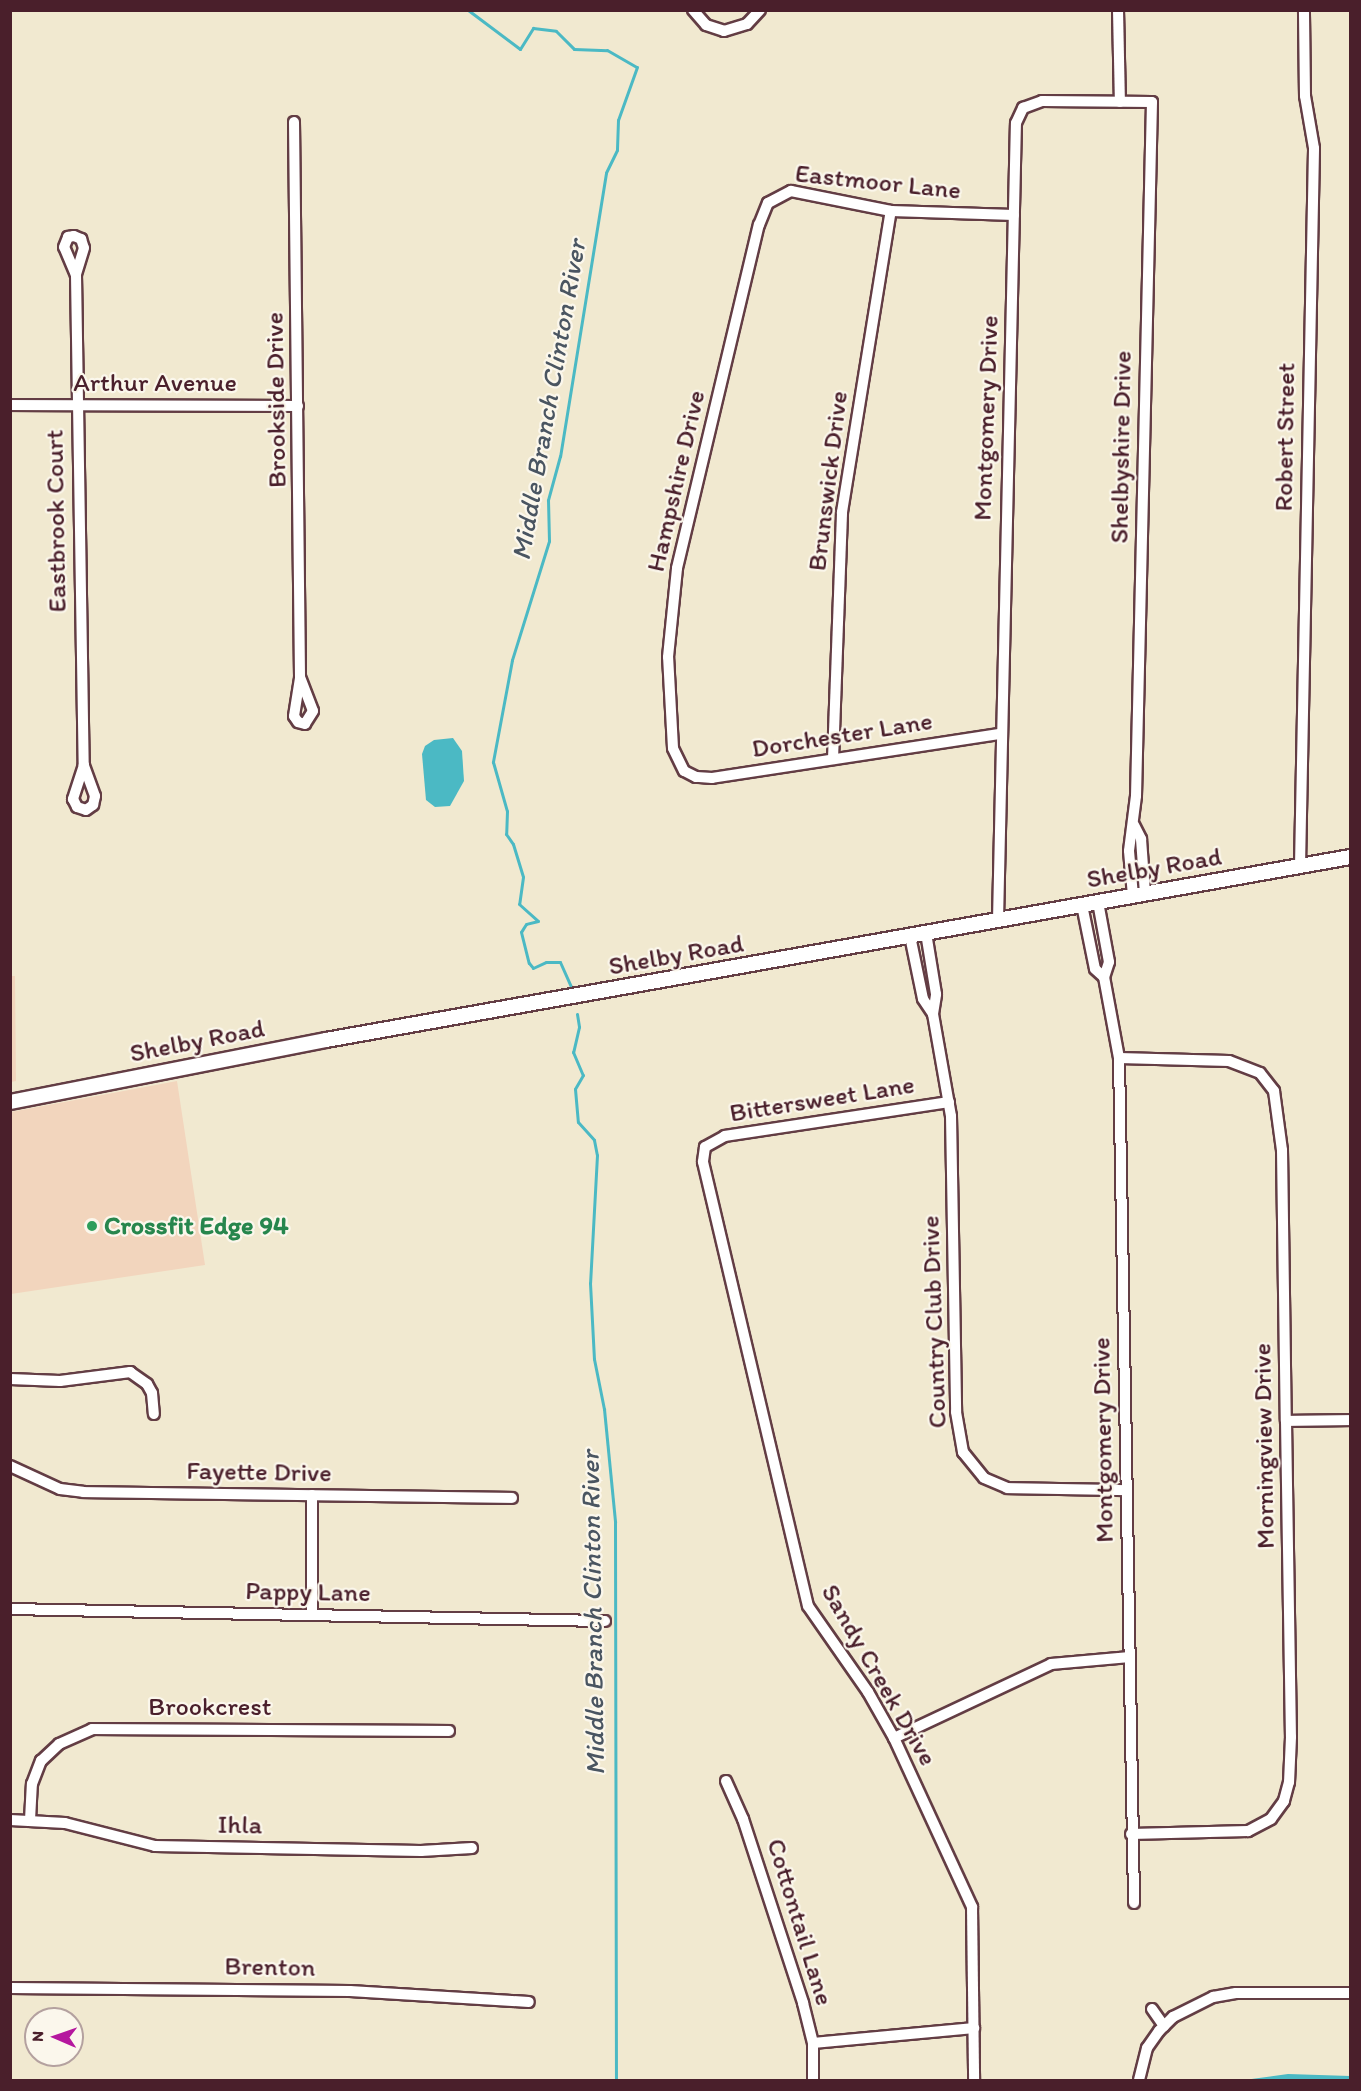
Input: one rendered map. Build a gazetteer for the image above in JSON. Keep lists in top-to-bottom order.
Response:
{
  "streets": {
    "street": [
      "Eastmoor Lane",
      "Arthur Avenue",
      "Brookside Drive",
      "Montgomery Drive",
      "Robert Street",
      "Shelbyshire Drive",
      "Hampshire Drive",
      "Brunswick Drive",
      "Eastbrook Court",
      "Dorchester Lane",
      "Shelby Road",
      "Bittersweet Lane",
      "Country Club Drive",
      "Morningview Drive",
      "Fayette Drive",
      "Pappy Lane",
      "Sandy Creek Drive",
      "Brookcrest",
      "Ihla",
      "Cottontail Lane",
      "Brenton"
    ]
  },
  "crossings": [
    ["Eastmoor Lane", "Montgomery Drive"],
    ["Eastmoor Lane", "Hampshire Drive"],
    ["Eastmoor Lane", "Brunswick Drive"],
    ["Arthur Avenue", "Brookside Drive"],
    ["Arthur Avenue", "Eastbrook Court"],
    ["Montgomery Drive", "Shelbyshire Drive"],
    ["Montgomery Drive", "Dorchester Lane"],
    ["Montgomery Drive", "Shelby Road"],
    ["Montgomery Drive", "Country Club Drive"],
    ["Montgomery Drive", "Morningview Drive"],
    ["Robert Street", "Shelby Road"],
    ["Shelbyshire Drive", "Shelby Road"],
    ["Hampshire Drive", "Dorchester Lane"],
    ["Brunswick Drive", "Dorchester Lane"],
    ["Shelby Road", "Country Club Drive"],
    ["Bittersweet Lane", "Country Club Drive"],
    ["Bittersweet Lane", "Sandy Creek Drive"],
    ["Brookcrest", "Ihla"]
  ],
  "water": ["Middle Branch Clinton River"],
  "places": ["Crossfit Edge 94"],
  "north": "left"
}
